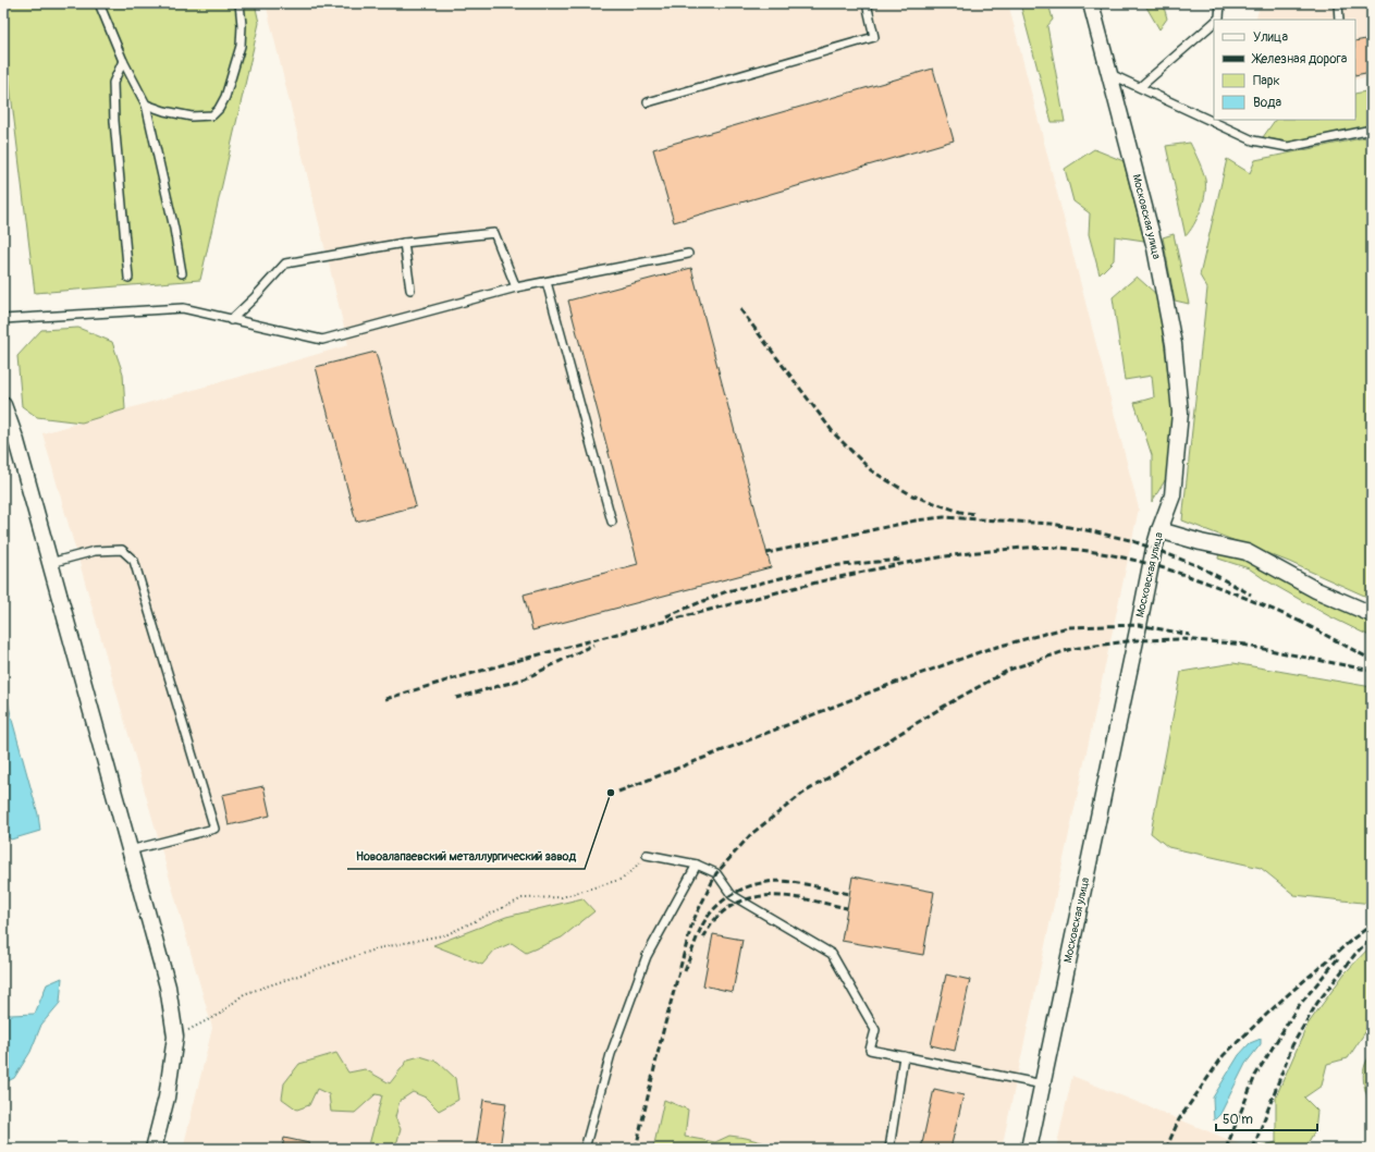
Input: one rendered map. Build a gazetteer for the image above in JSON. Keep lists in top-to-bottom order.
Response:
{
  "streets": {
    "street": ["Московская улица"]
  },
  "places": ["Новоалапаевский металлургический завод"],
  "legend": [
    "Улица",
    "Железная дорога",
    "Парк",
    "Вода"
  ],
  "scale_bar": "50 m"
}
